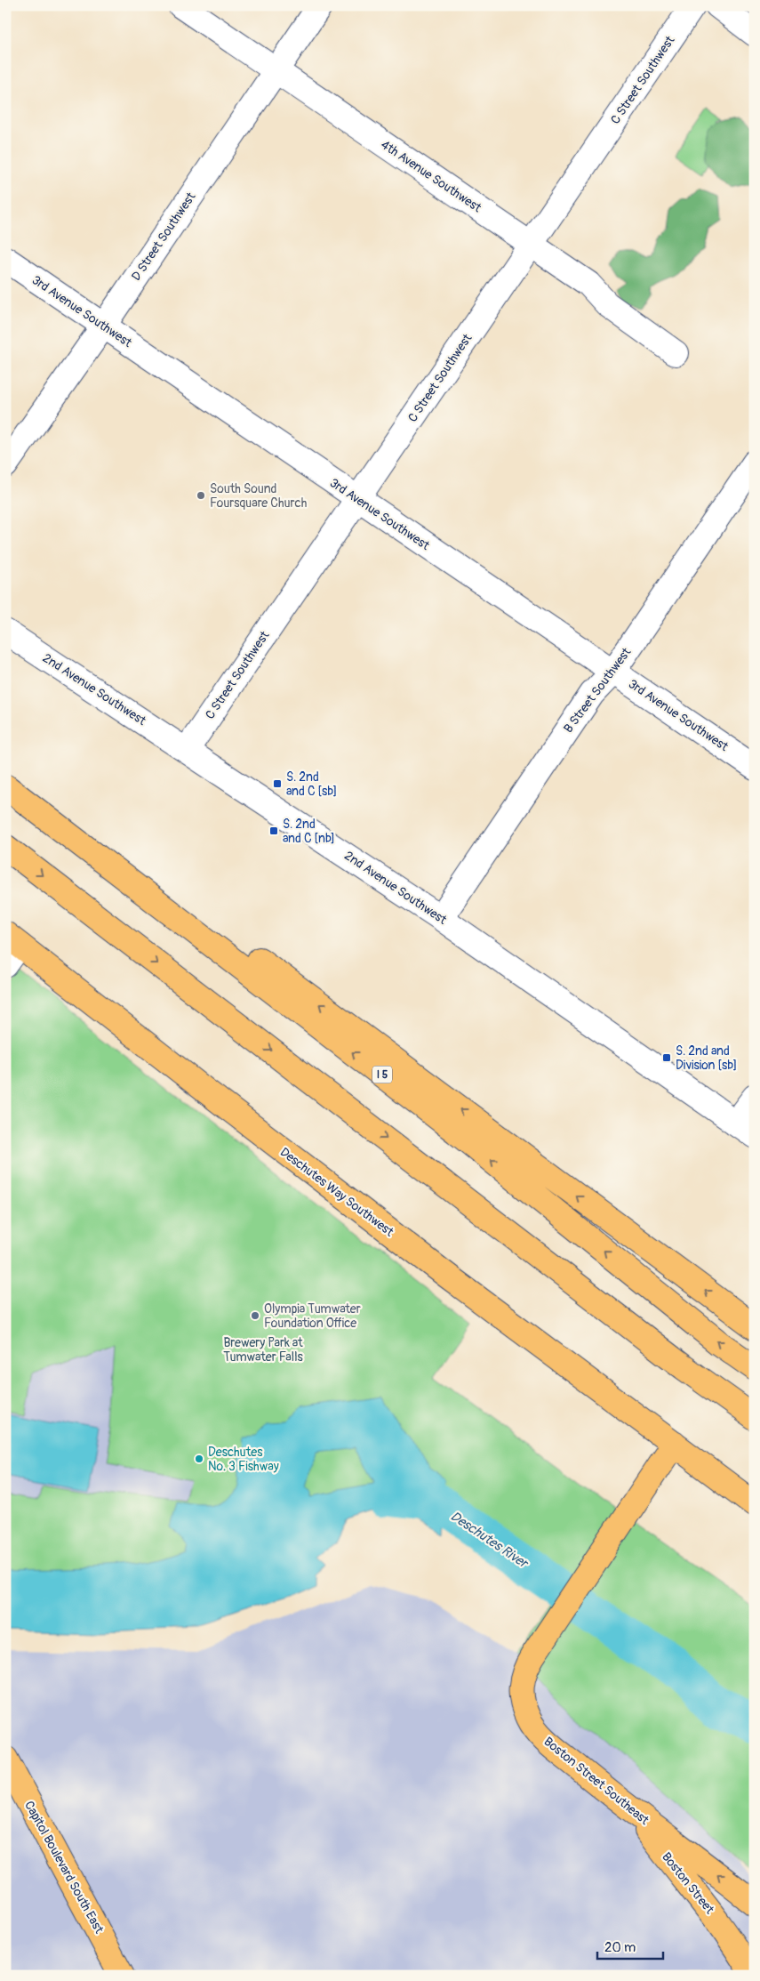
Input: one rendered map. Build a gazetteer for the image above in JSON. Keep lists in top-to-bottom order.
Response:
{
  "streets": {
    "main road": [
      "I 5",
      "Deschutes Way Southwest",
      "Boston Street Southeast",
      "Capitol Boulevard South East",
      "Boston Street"
    ],
    "street": [
      "C Street Southwest",
      "4th Avenue Southwest",
      "D Street Southwest",
      "3rd Avenue Southwest",
      "2nd Avenue Southwest",
      "B Street Southwest"
    ]
  },
  "crossings": [
    ["C Street Southwest", "4th Avenue Southwest"],
    ["C Street Southwest", "3rd Avenue Southwest"],
    ["C Street Southwest", "2nd Avenue Southwest"],
    ["4th Avenue Southwest", "D Street Southwest"],
    ["D Street Southwest", "3rd Avenue Southwest"],
    ["3rd Avenue Southwest", "B Street Southwest"],
    ["2nd Avenue Southwest", "B Street Southwest"],
    ["Deschutes Way Southwest", "Boston Street Southeast"],
    ["Boston Street Southeast", "Boston Street"]
  ],
  "water": ["Deschutes River"],
  "parks": ["Brewery Park at Tumwater Falls"],
  "places": {
    "other": ["South Sound Foursquare Church", "Olympia Tumwater Foundation Office", "Deschutes No. 3 Fishway"],
    "transit": ["S. 2nd and C [sb]", "S. 2nd and C [nb]", "S. 2nd and Division [sb]"]
  },
  "scale_bar": "20 m"
}
